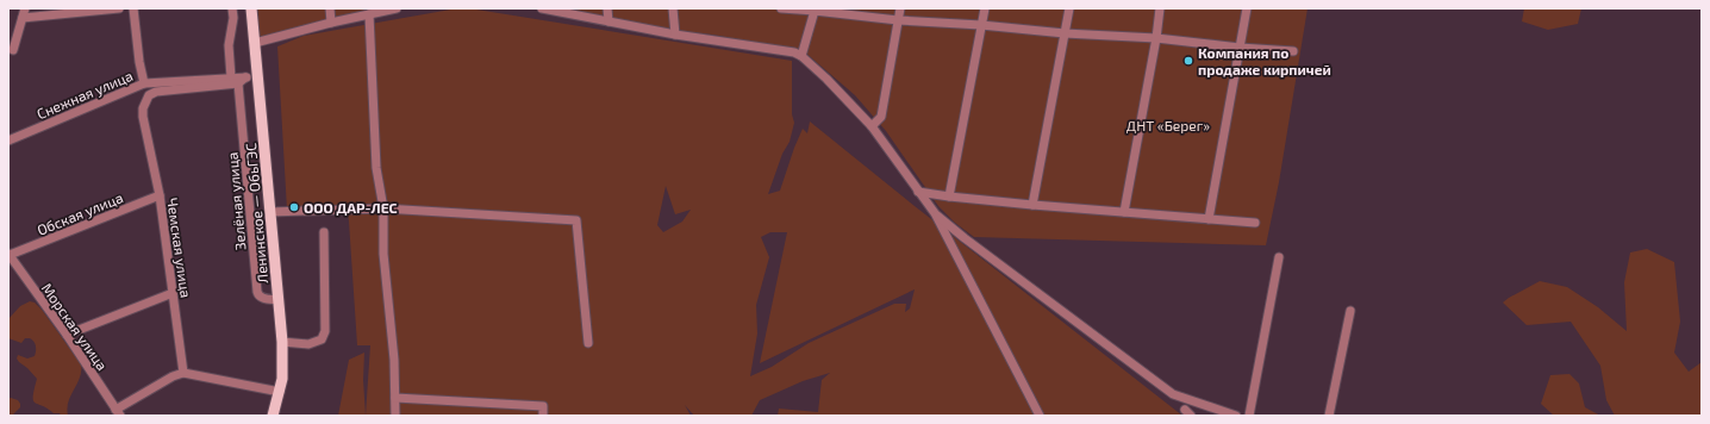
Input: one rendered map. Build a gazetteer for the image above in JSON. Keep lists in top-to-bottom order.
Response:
{
  "streets": {
    "main road": ["Ленинское — ОбьГЭС"],
    "street": [
      "Снежная улица",
      "Зелёная улица",
      "Обская улица",
      "Чемская улица",
      "Морская улица"
    ]
  },
  "crossings": [
    ["Снежная улица", "Зелёная улица"],
    ["Снежная улица", "Ленинское — ОбьГЭС"],
    ["Снежная улица", "Чемская улица"],
    ["Зелёная улица", "Ленинское — ОбьГЭС"],
    ["Зелёная улица", "Чемская улица"],
    ["Обская улица", "Чемская улица"],
    ["Обская улица", "Морская улица"]
  ],
  "parks": ["ДНТ «Берег»"],
  "places": ["Компания по продаже кирпичей", "ООО ДАР-ЛЕС"]
}
